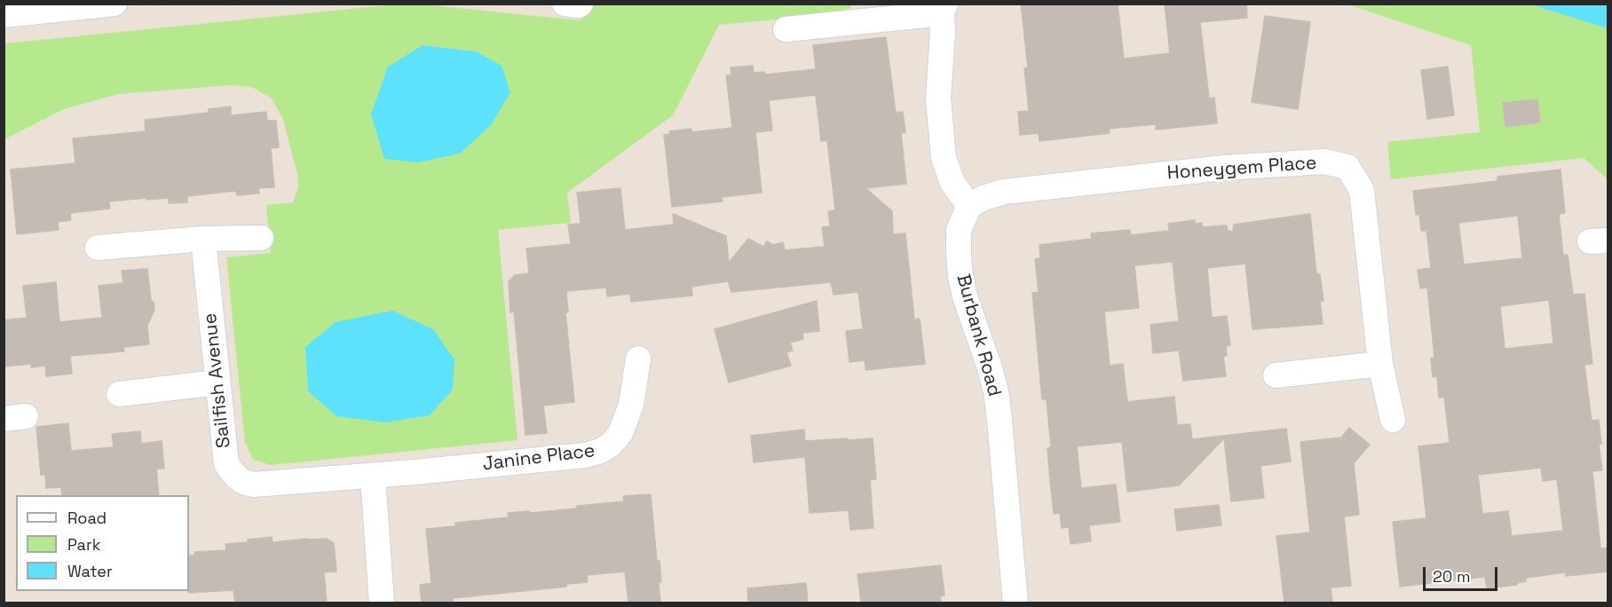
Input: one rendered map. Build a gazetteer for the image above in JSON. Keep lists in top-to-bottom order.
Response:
{
  "streets": {
    "street": [
      "Honeygem Place",
      "Burbank Road",
      "Sailfish Avenue",
      "Janine Place"
    ]
  },
  "crossings": [
    ["Honeygem Place", "Burbank Road"],
    ["Sailfish Avenue", "Janine Place"]
  ],
  "legend": ["Road", "Park", "Water"],
  "scale_bar": "20 m"
}
